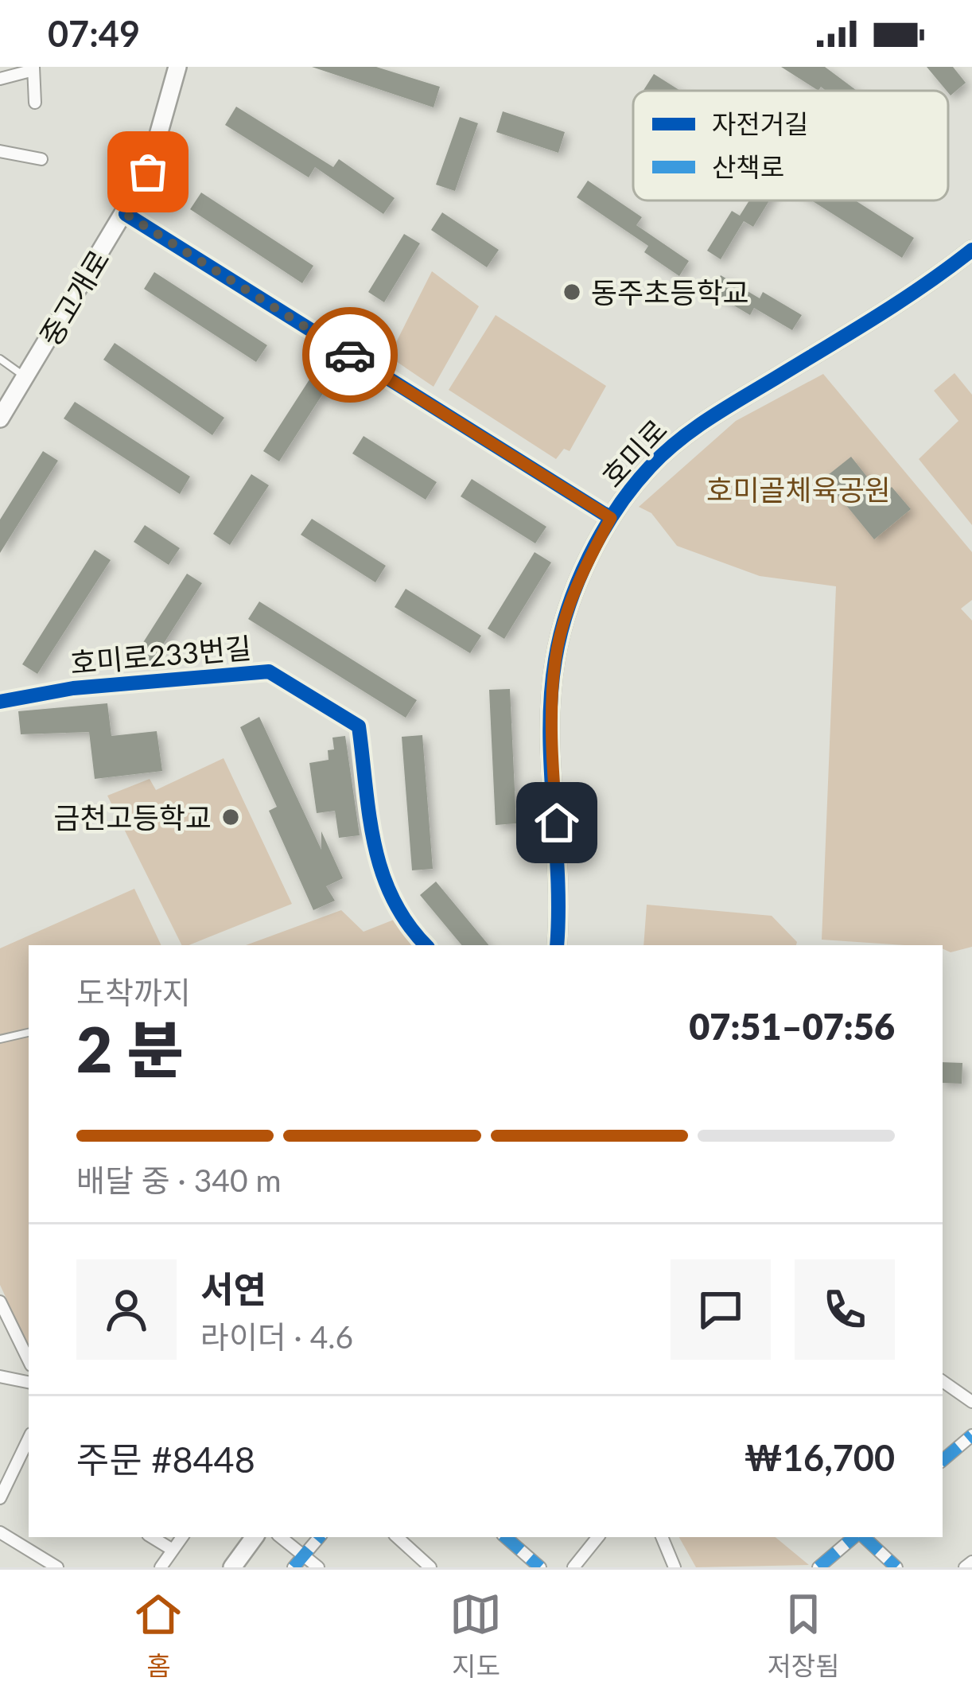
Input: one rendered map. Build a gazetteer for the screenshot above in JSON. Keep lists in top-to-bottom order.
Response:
{
  "streets": {
    "street": ["중고개로", "호미로", "호미로233번길"]
  },
  "parks": ["호미골체육공원"],
  "places": ["동주초등학교", "금천고등학교"],
  "legend": ["자전거길", "산책로"],
  "page": {
    "status": "07:49",
    "heading": ["2 분", "도착까지", "07:51–07:56"],
    "panel": [
      "서연",
      "라이더 · 4.6",
      "주문 #8448",
      "₩16,700"
    ],
    "bar": "배달 중 · 340 m",
    "tabs": ["홈", "지도", "저장됨"]
  }
}
